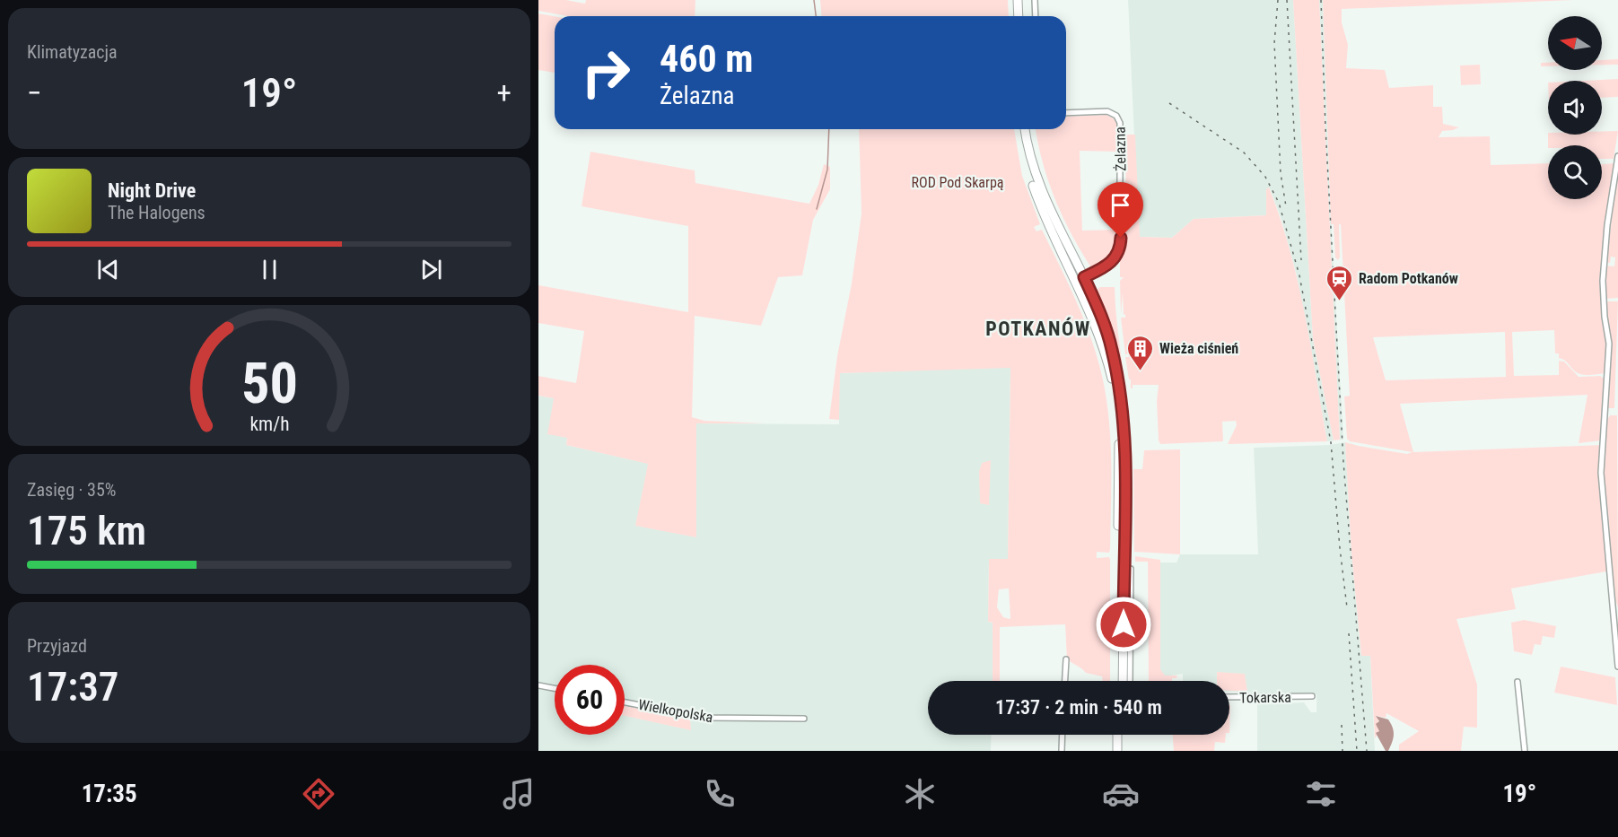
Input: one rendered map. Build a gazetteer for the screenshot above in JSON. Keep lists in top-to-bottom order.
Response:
{
  "streets": {
    "street": ["Żelazna", "Tokarska", "Wielkopolska"]
  },
  "districts": ["POTKANÓW"],
  "parks": ["ROD Pod Skarpą"],
  "places": {
    "station": ["Radom Potkanów"],
    "building": ["Wieża ciśnień"]
  },
  "north": "left",
  "page": {
    "tile": [
      "Klimatyzacja",
      ["Zasięg · 35%", "175 km"],
      ["Przyjazd", "17:37"]
    ],
    "turn": ["460 m", "Żelazna"],
    "heat": ["−", "19°", "+"],
    "song": ["Night Drive", "The Halogens"],
    "limit": "60",
    "trip": "17:37 · 2 min · 540 m",
    "tabs": ["17:35", "19°"],
    "gauge": ["50", "km/h"]
  }
}
